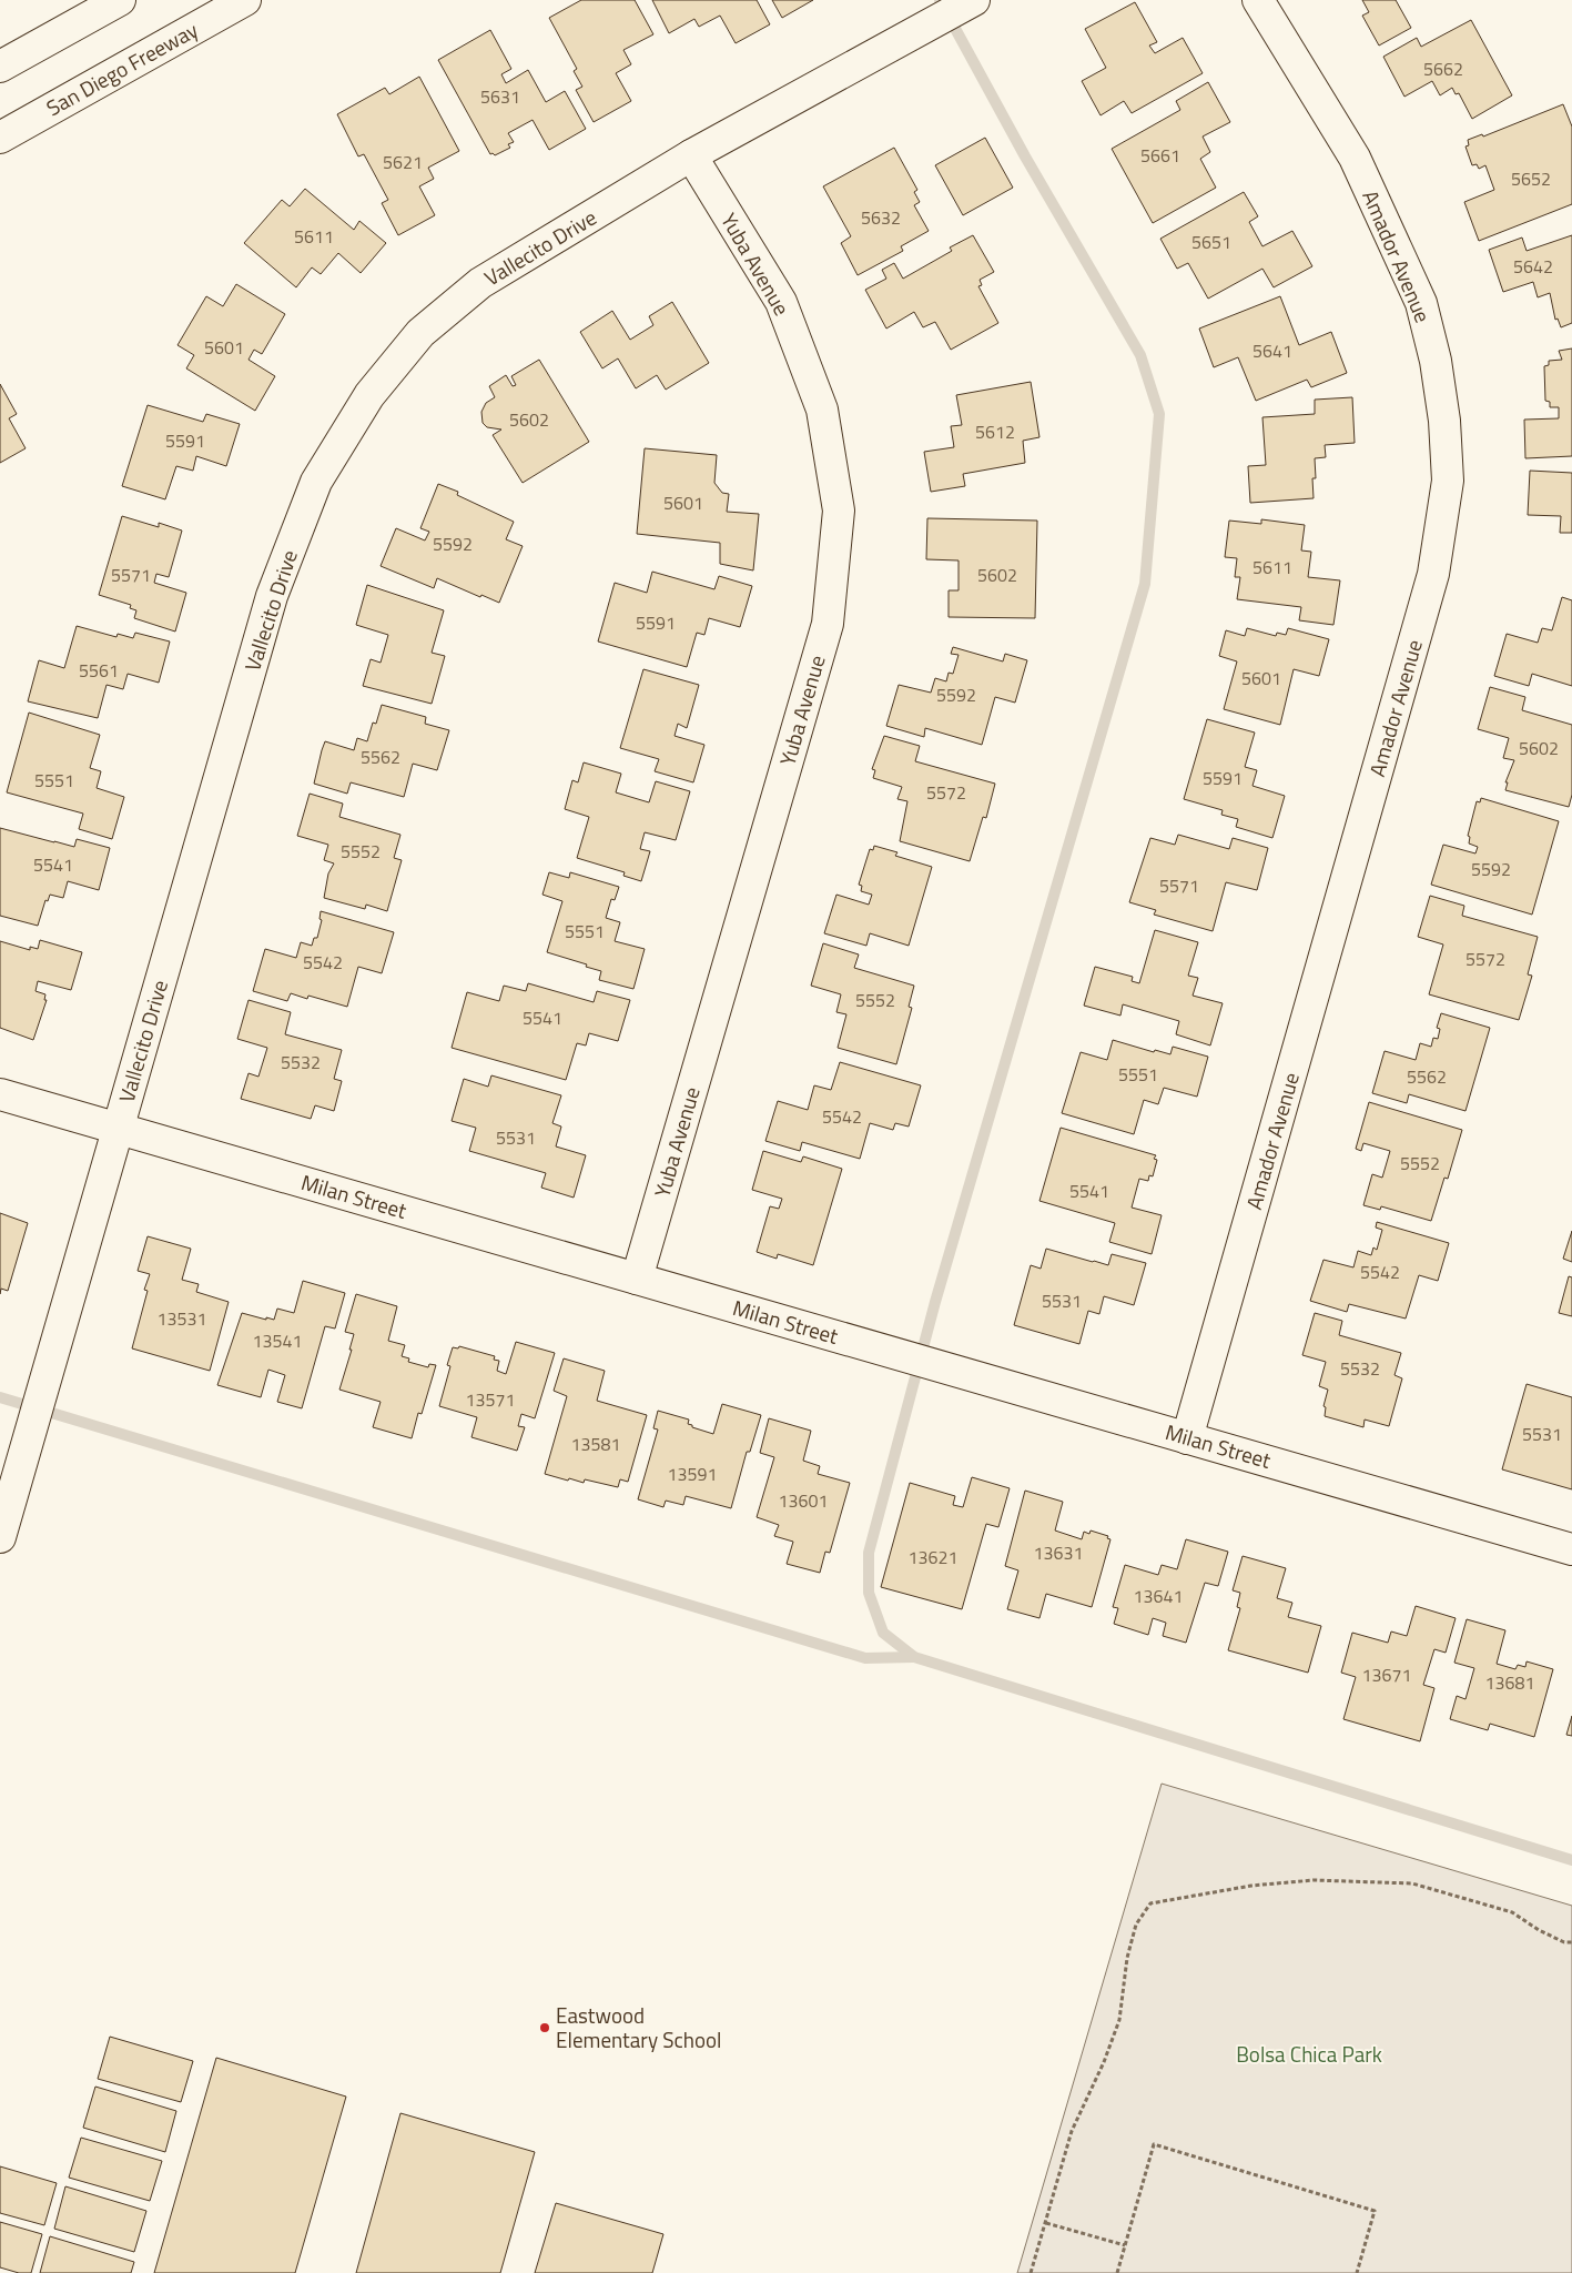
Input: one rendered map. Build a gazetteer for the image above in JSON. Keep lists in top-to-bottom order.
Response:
{
  "streets": {
    "main road": [
      "San Diego Freeway",
      "Vallecito Drive",
      "Amador Avenue",
      "Yuba Avenue",
      "Milan Street"
    ]
  },
  "crossings": [
    ["Vallecito Drive", "Yuba Avenue"],
    ["Vallecito Drive", "Milan Street"],
    ["Amador Avenue", "Milan Street"],
    ["Yuba Avenue", "Milan Street"]
  ],
  "parks": ["Bolsa Chica Park"],
  "places": ["Eastwood Elementary School"],
  "house_numbers": [
    "5662",
    "5631",
    "5661",
    "5621",
    "5652",
    "5632",
    "5611",
    "5651",
    "5642",
    "5601",
    "5641",
    "5602",
    "5612",
    "5591",
    "5601",
    "5592",
    "5611",
    "5571",
    "5602",
    "5591",
    "5561",
    "5601",
    "5592",
    "5602",
    "5562",
    "5591",
    "5551",
    "5572",
    "5552",
    "5541",
    "5592",
    "5571",
    "5551",
    "5572",
    "5542",
    "5552",
    "5541",
    "5532",
    "5551",
    "5562",
    "5542",
    "5531",
    "5552",
    "5541",
    "5542",
    "5531",
    "13531",
    "13541",
    "5532",
    "13571",
    "5531",
    "13581",
    "13591",
    "13601",
    "13631",
    "13621",
    "13641",
    "13671",
    "13681"
  ]
}
